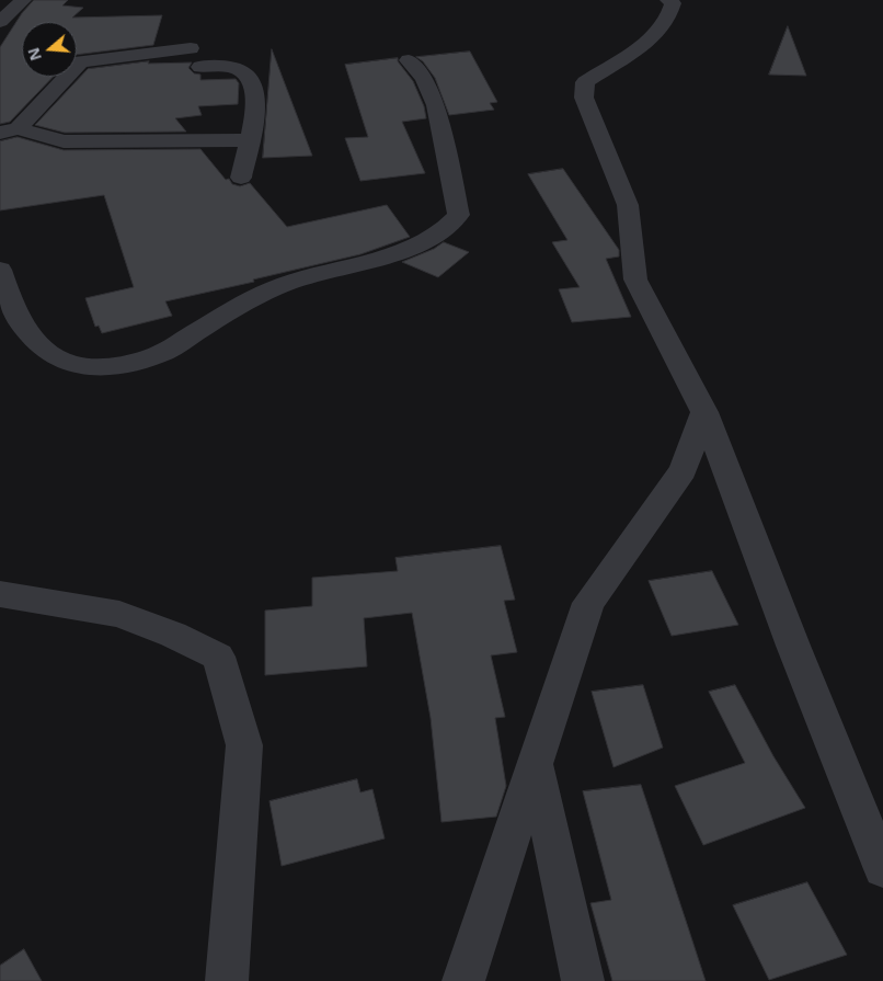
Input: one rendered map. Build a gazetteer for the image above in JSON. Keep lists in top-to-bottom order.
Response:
{
  "north": "left"
}
